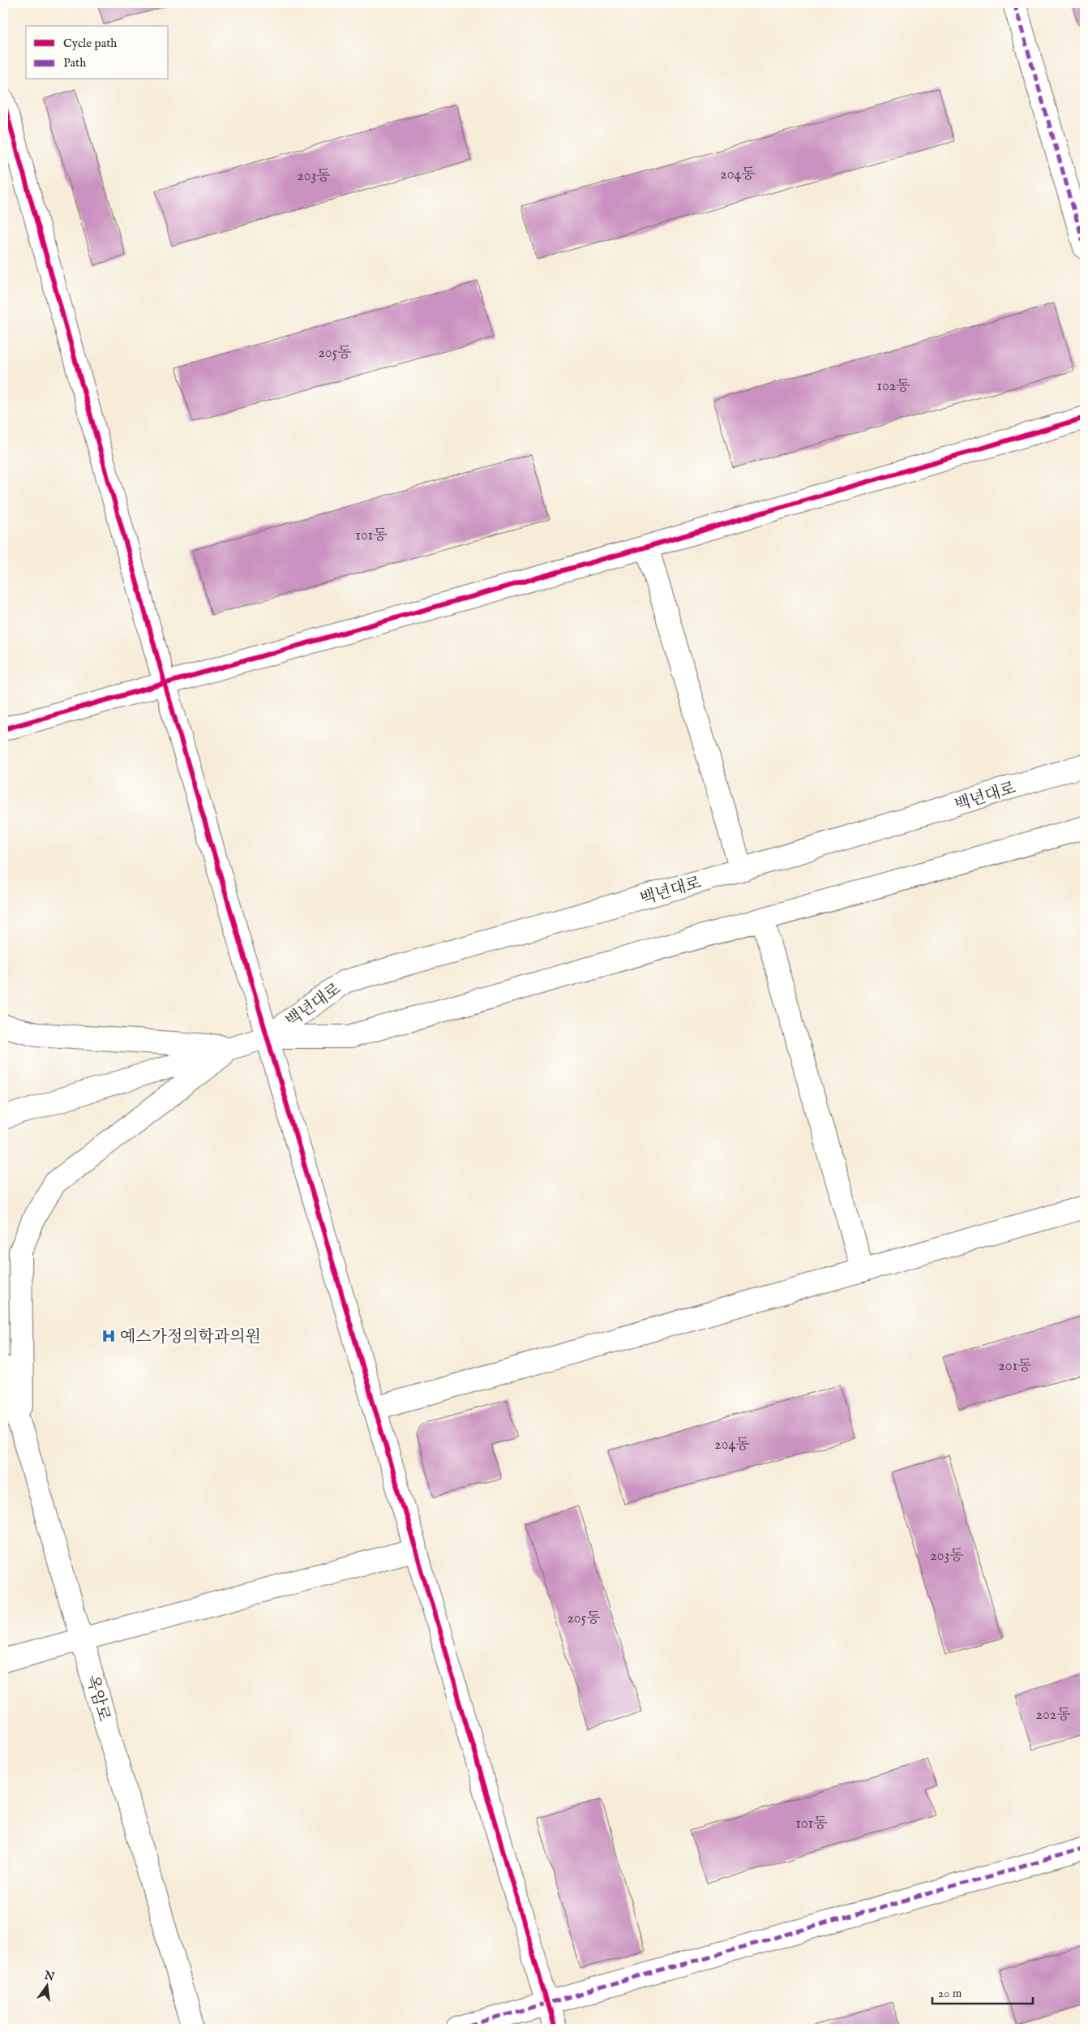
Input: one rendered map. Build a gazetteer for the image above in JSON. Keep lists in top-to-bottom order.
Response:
{
  "streets": {
    "street": ["백년대로", "옥암로"]
  },
  "places": {
    "hospital": ["예스가정의학과의원"]
  },
  "house_numbers": [
    "204동",
    "203동",
    "205동",
    "102동",
    "101동",
    "201동",
    "204동",
    "203동",
    "205동",
    "202동",
    "101동"
  ],
  "legend": ["Cycle path", "Path"],
  "scale_bar": "20 m",
  "north": "top"
}
